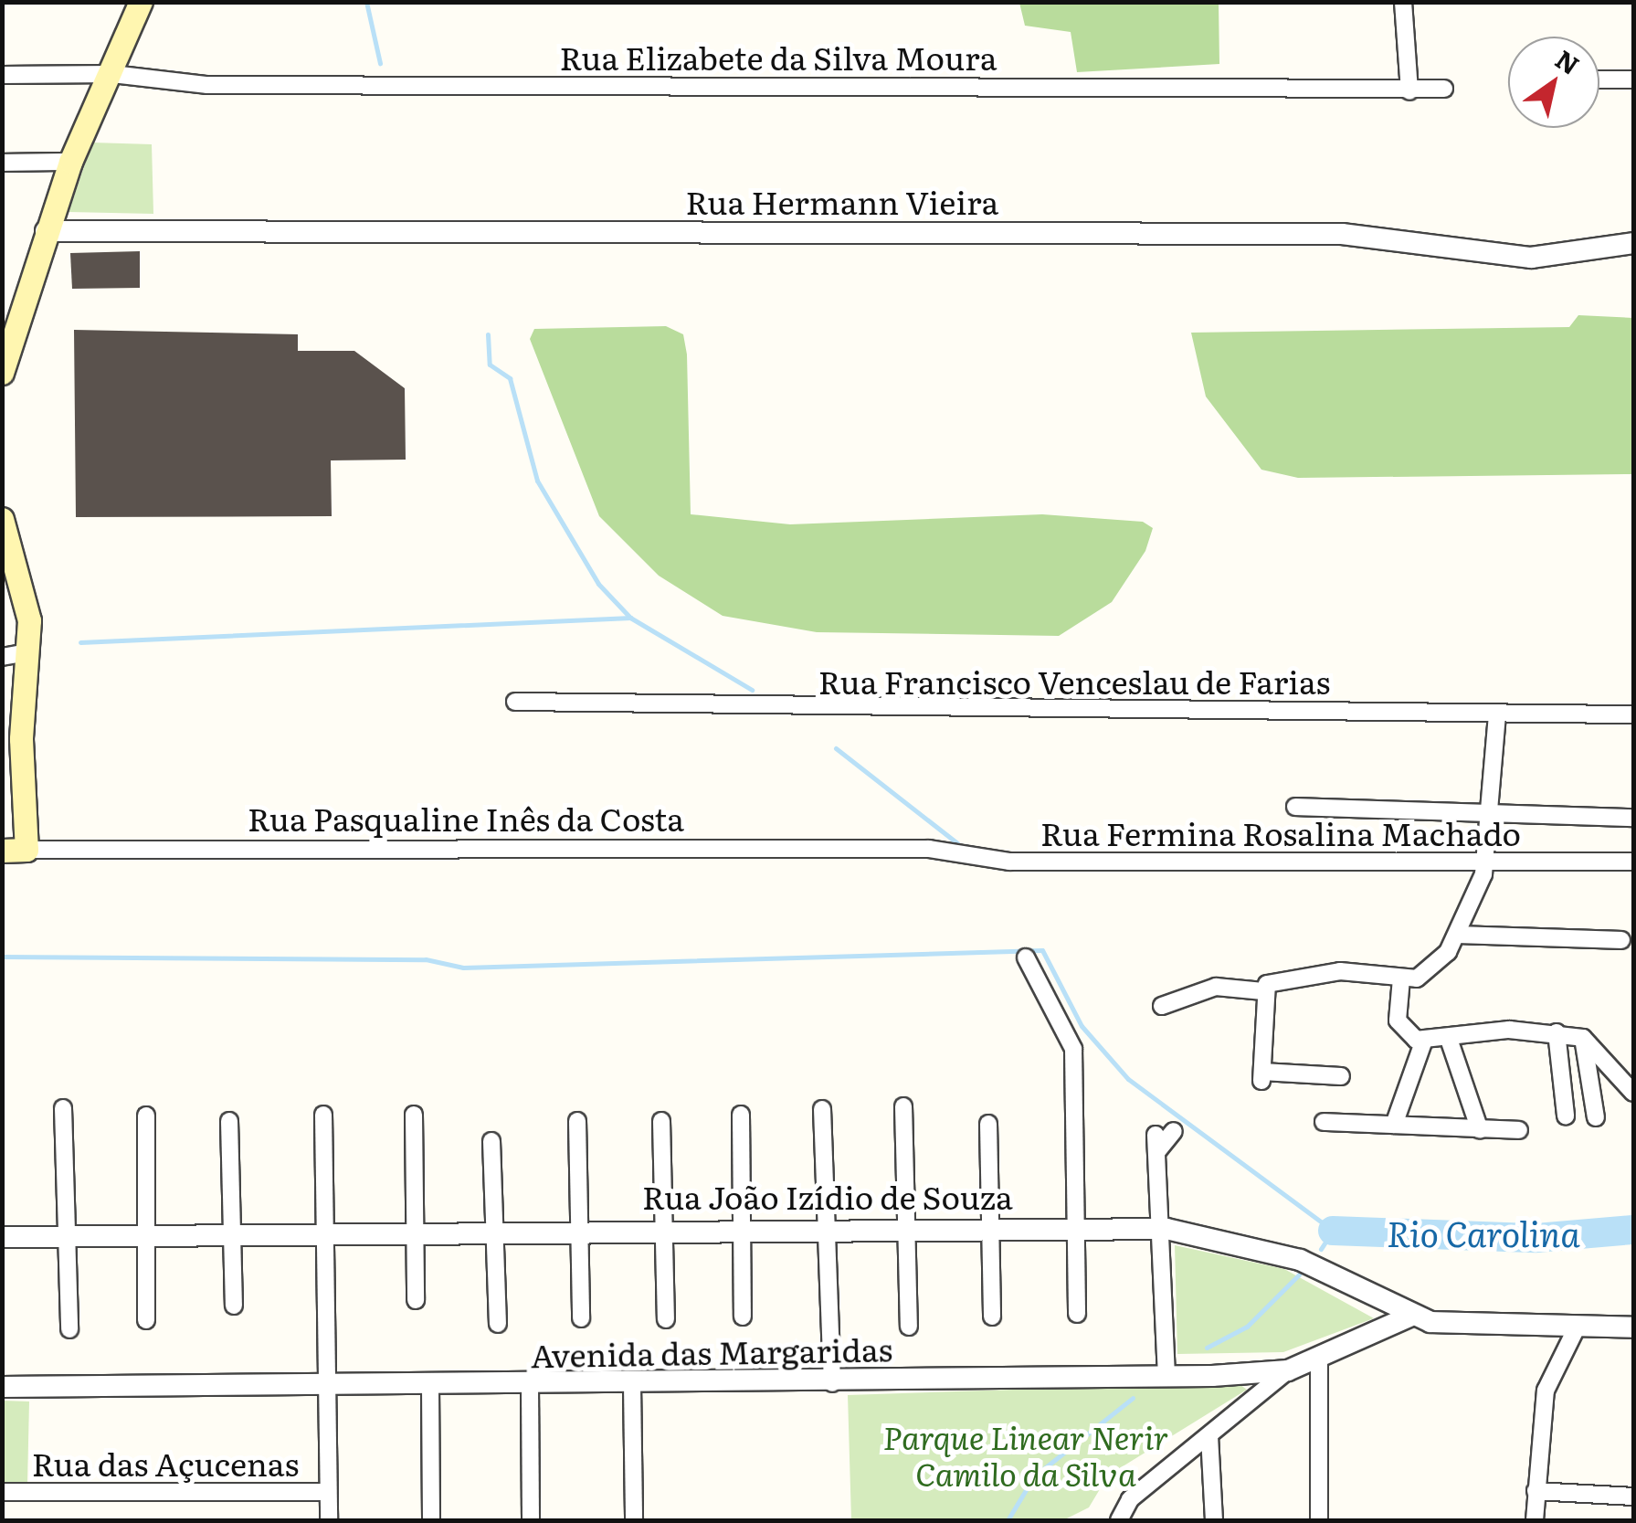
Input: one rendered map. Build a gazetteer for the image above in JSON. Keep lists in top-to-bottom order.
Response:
{
  "streets": {
    "main road": ["Rua Pasqualine Inês da Costa"],
    "street": [
      "Rua Elizabete da Silva Moura",
      "Rua Hermann Vieira",
      "Rua Francisco Venceslau de Farias",
      "Rua Fermina Rosalina Machado",
      "Rua João Izídio de Souza",
      "Avenida das Margaridas",
      "Rua das Açucenas"
    ]
  },
  "crossings": [
    ["Rua Pasqualine Inês da Costa", "Rua Fermina Rosalina Machado"],
    ["Rua João Izídio de Souza", "Avenida das Margaridas"]
  ],
  "water": ["Rio Carolina"],
  "parks": ["Parque Linear Nerir Camilo da Silva"],
  "north": "top right"
}
